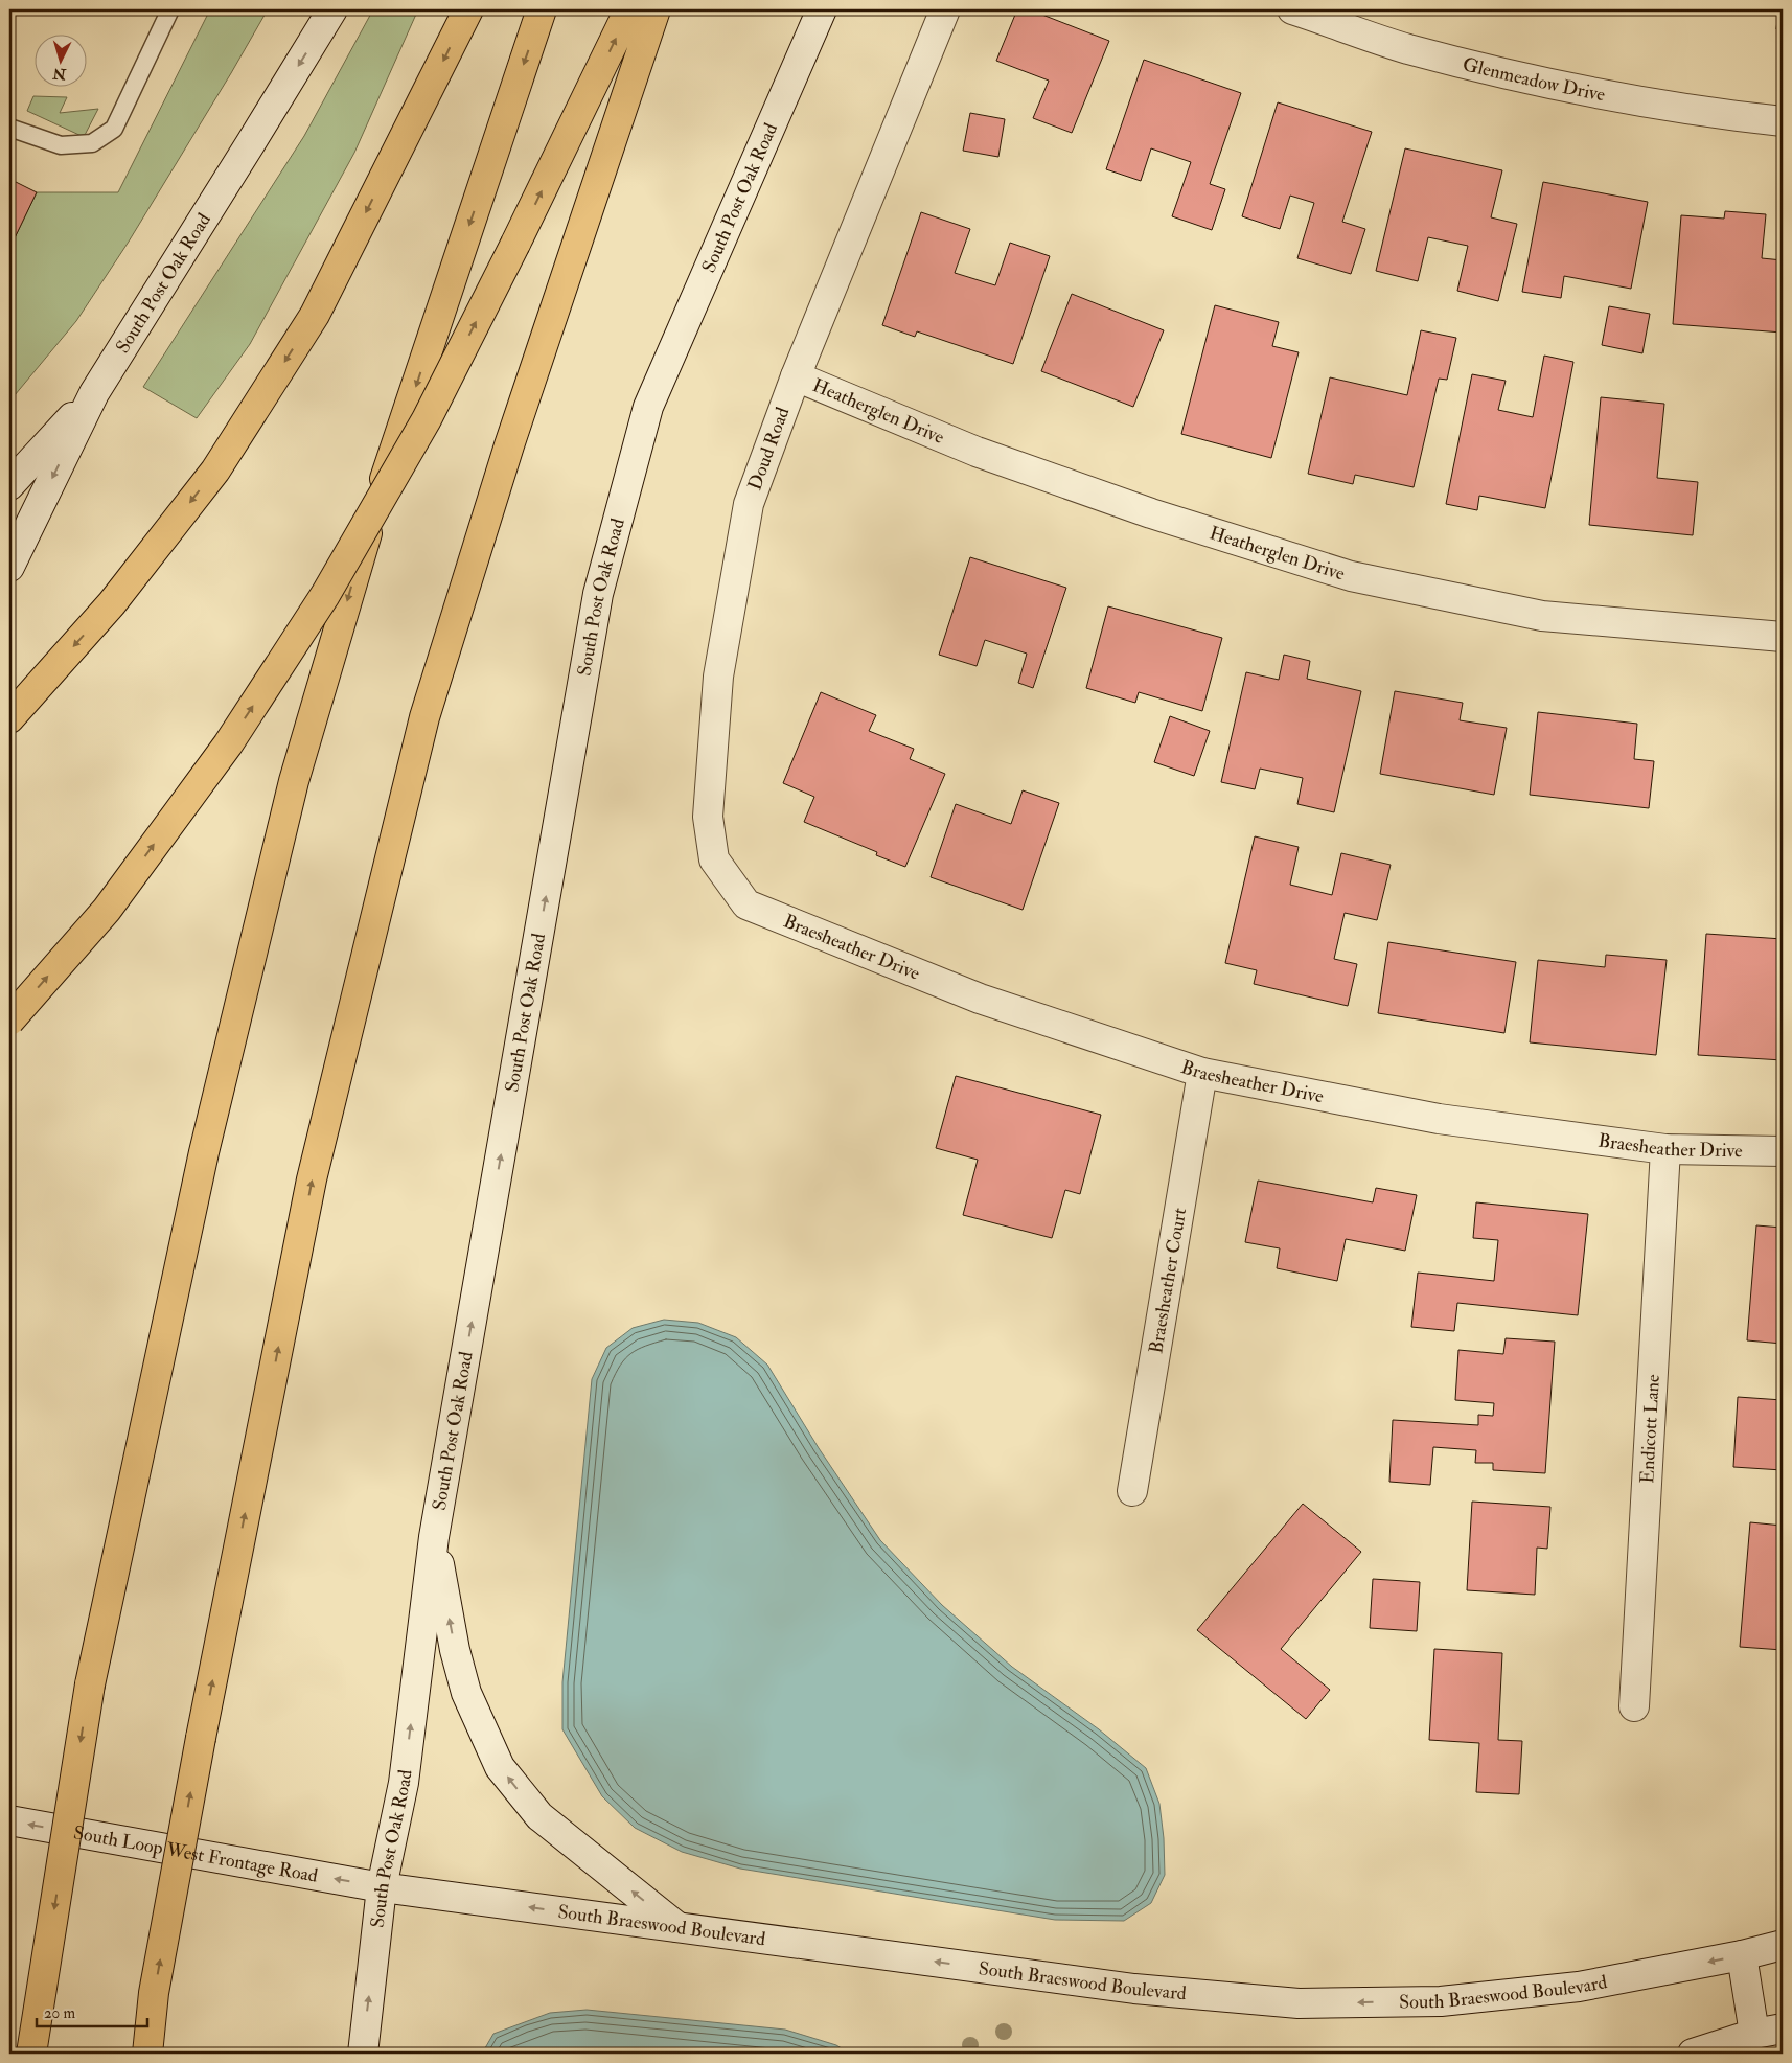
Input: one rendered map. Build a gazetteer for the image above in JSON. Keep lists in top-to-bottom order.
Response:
{
  "streets": {
    "main road": [
      "Glenmeadow Drive",
      "South Post Oak Road",
      "Heatherglen Drive",
      "Doud Road",
      "Braesheather Drive",
      "Braesheather Court",
      "Endicott Lane",
      "South Loop West Frontage Road",
      "South Braeswood Boulevard"
    ]
  },
  "crossings": [
    ["South Post Oak Road", "South Loop West Frontage Road"],
    ["South Post Oak Road", "South Braeswood Boulevard"],
    ["Heatherglen Drive", "Doud Road"],
    ["Doud Road", "Braesheather Drive"],
    ["Braesheather Drive", "Braesheather Court"],
    ["Braesheather Drive", "Endicott Lane"],
    ["South Loop West Frontage Road", "South Braeswood Boulevard"]
  ],
  "one_way": ["South Loop West Frontage Road", "South Braeswood Boulevard"],
  "scale_bar": "20 m",
  "north": "bottom"
}
